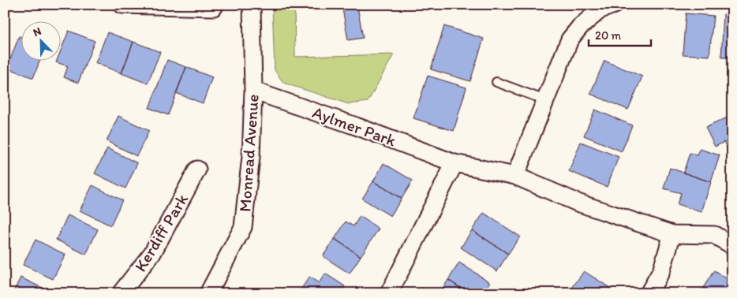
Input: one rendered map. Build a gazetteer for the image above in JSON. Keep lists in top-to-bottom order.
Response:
{
  "streets": {
    "street": ["Aylmer Park", "Monread Avenue", "Kerdiff Park"]
  },
  "crossings": [
    ["Aylmer Park", "Monread Avenue"]
  ],
  "scale_bar": "20 m",
  "north": "top left"
}
